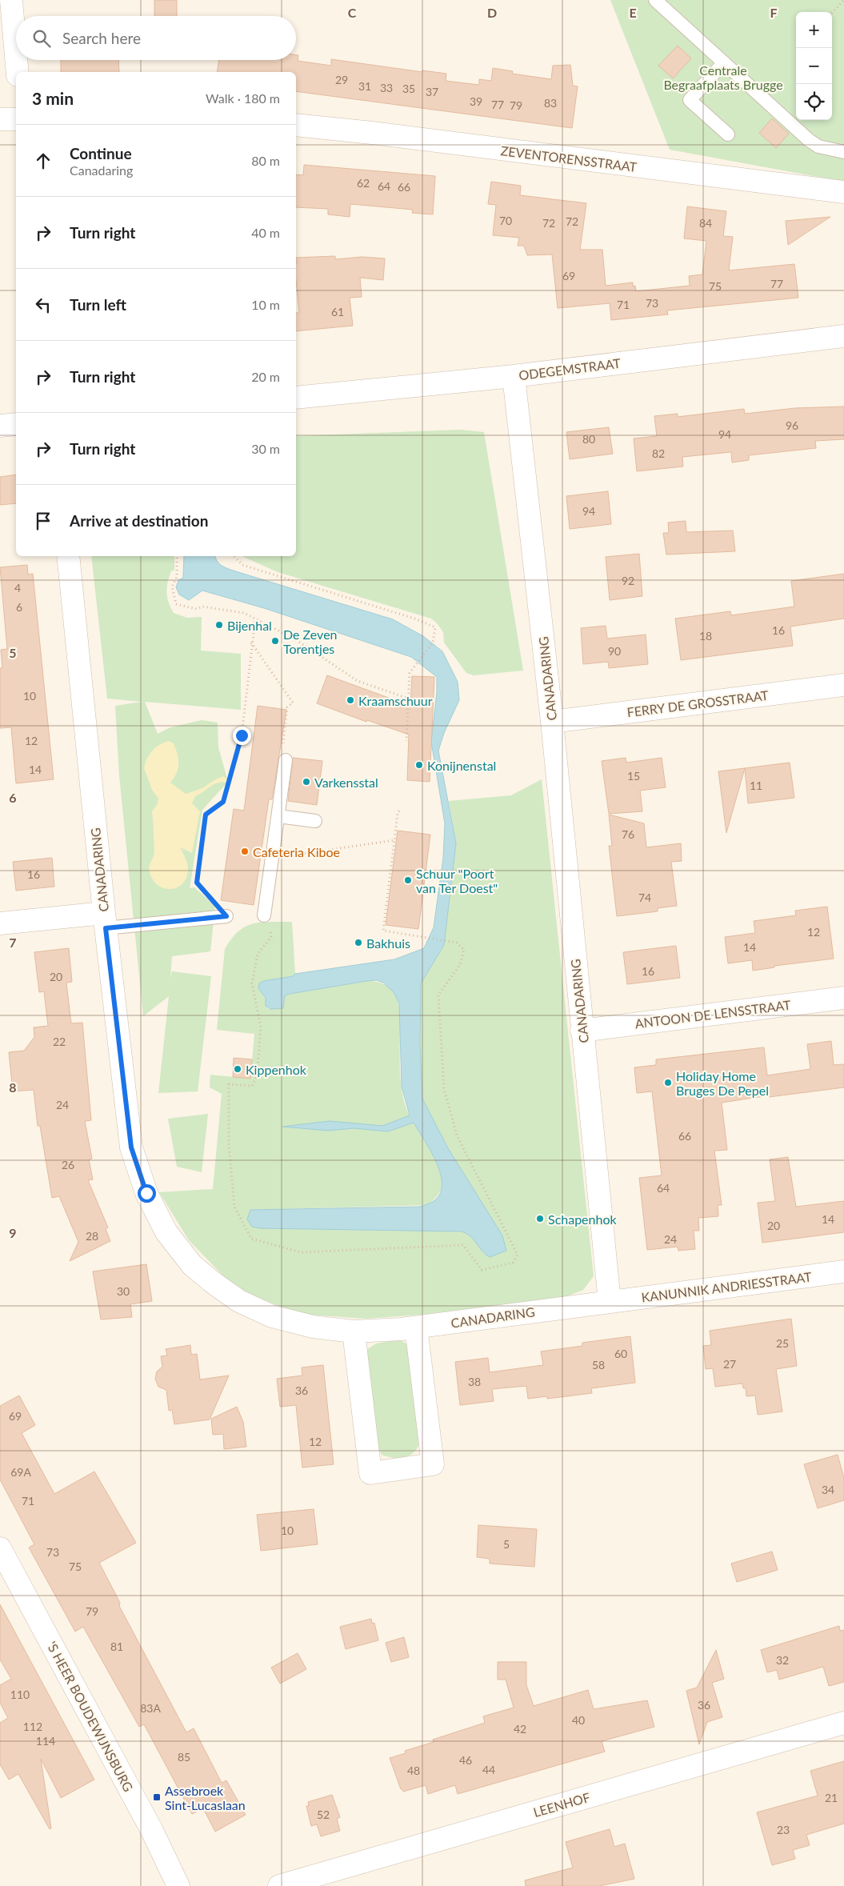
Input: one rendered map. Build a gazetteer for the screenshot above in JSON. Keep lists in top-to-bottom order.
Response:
{
  "streets": {
    "street": [
      "ZEVENTORENSSTRAAT",
      "ODEGEMSTRAAT",
      "CANADARING",
      "FERRY DE GROSSTRAAT",
      "ANTOON DE LENSSTRAAT",
      "KANUNNIK ANDRIESSTRAAT",
      "'S HEER BOUDEWIJNSBURG",
      "LEENHOF"
    ]
  },
  "crossings": [
    ["ODEGEMSTRAAT", "CANADARING"],
    ["CANADARING", "FERRY DE GROSSTRAAT"],
    ["CANADARING", "ANTOON DE LENSSTRAAT"],
    ["CANADARING", "KANUNNIK ANDRIESSTRAAT"]
  ],
  "parks": ["Centrale Begraafplaats Brugge"],
  "places": {
    "other": [
      "Bijenhal",
      "De Zeven Torentjes",
      "Kraamschuur",
      "Konijnenstal",
      "Varkensstal",
      "Cafeteria Kiboe",
      "Schuur \"Poort van Ter Doest\"",
      "Bakhuis",
      "Kippenhok",
      "Holiday Home Bruges De Pepel",
      "Schapenhok"
    ],
    "transit": ["Assebroek Sint-Lucaslaan"]
  },
  "house_numbers": [
    "29",
    "31",
    "33",
    "35",
    "37",
    "39",
    "83",
    "77",
    "79",
    "62",
    "64",
    "66",
    "70",
    "72",
    "72",
    "84",
    "69",
    "77",
    "75",
    "73",
    "71",
    "61",
    "96",
    "94",
    "80",
    "82",
    "94",
    "92",
    "4",
    "6",
    "16",
    "18",
    "90",
    "10",
    "12",
    "14",
    "15",
    "11",
    "76",
    "16",
    "74",
    "12",
    "14",
    "16",
    "20",
    "22",
    "24",
    "66",
    "26",
    "64",
    "14",
    "20",
    "28",
    "24",
    "30",
    "25",
    "60",
    "27",
    "58",
    "38",
    "36",
    "69",
    "12",
    "69A",
    "34",
    "71",
    "10",
    "5",
    "73",
    "75",
    "79",
    "81",
    "32",
    "110",
    "36",
    "83A",
    "40",
    "112",
    "42",
    "114",
    "85",
    "46",
    "44",
    "48",
    "21",
    "52",
    "23"
  ],
  "page": {
    "map_buttons": ["+", "−"],
    "search": "Search here",
    "heading": ["3 min", "Walk · 180 m"],
    "list": [
      ["Continue", "Canadaring", "80 m"],
      ["Turn right", "40 m"],
      ["Turn left", "10 m"],
      ["Turn right", "20 m"],
      ["Turn right", "30 m"],
      "Arrive at destination"
    ]
  },
  "grid": {
    "columns": [
      "C",
      "D",
      "E",
      "F"
    ],
    "rows": [
      "5",
      "6",
      "7",
      "8",
      "9"
    ]
  }
}
